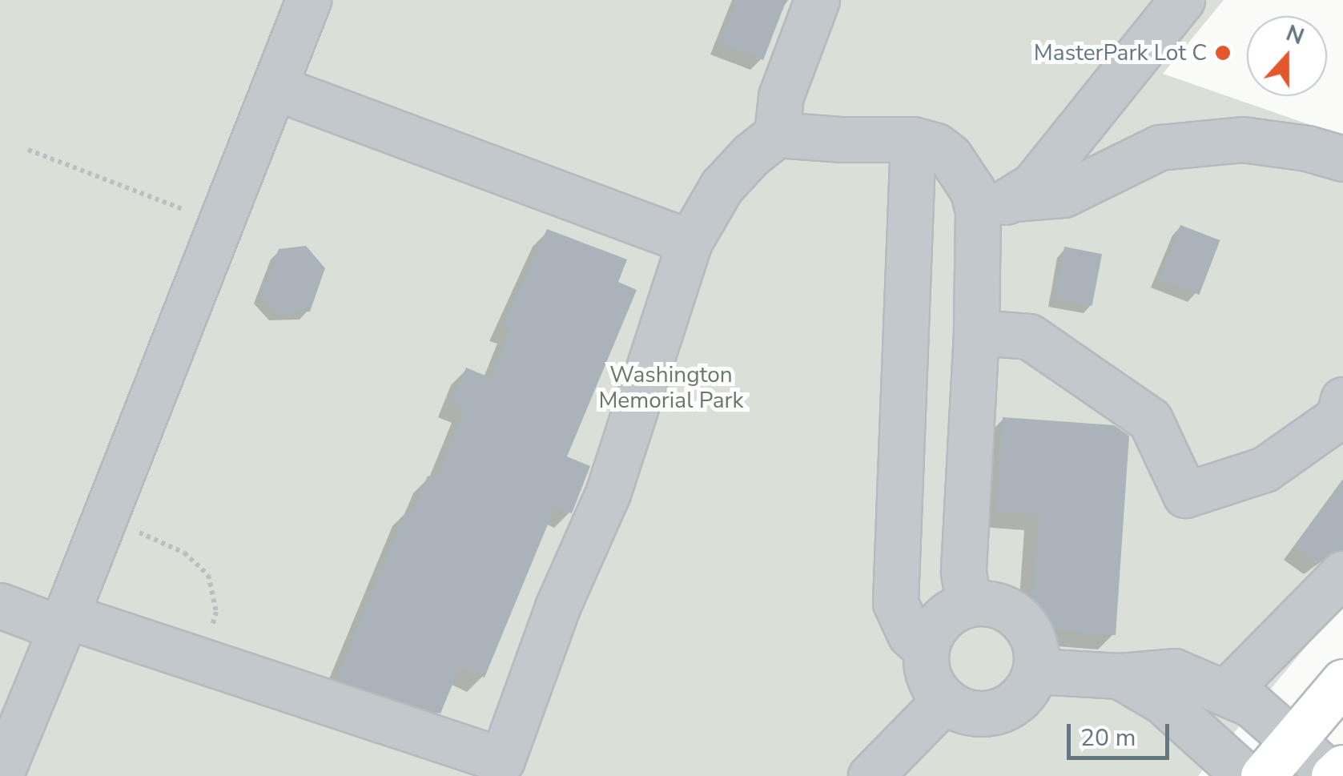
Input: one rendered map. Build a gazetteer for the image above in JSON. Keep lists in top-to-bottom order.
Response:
{
  "parks": ["Washington Memorial Park"],
  "places": ["MasterPark Lot C"],
  "scale_bar": "20 m",
  "north": "top"
}
